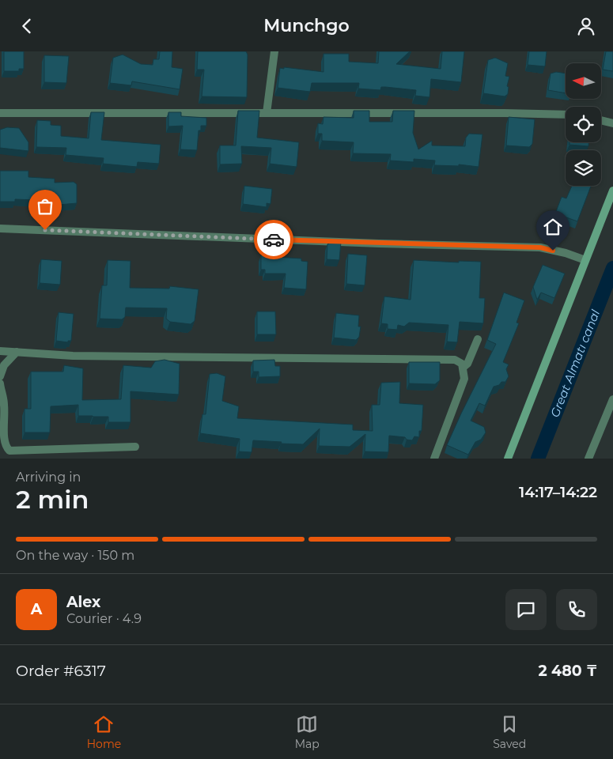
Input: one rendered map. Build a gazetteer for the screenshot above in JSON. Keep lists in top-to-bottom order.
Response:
{
  "water": ["Great Almatı canal"],
  "north": "left",
  "page": {
    "header": "Munchgo",
    "heading": ["2 min", "Arriving in", "14:17–14:22"],
    "panel": [
      "Alex",
      "Courier · 4.9",
      "Order #6317",
      "2 480 ₸"
    ],
    "bar": "On the way · 150 m",
    "round": "A",
    "tabs": ["Home", "Map", "Saved"]
  }
}
